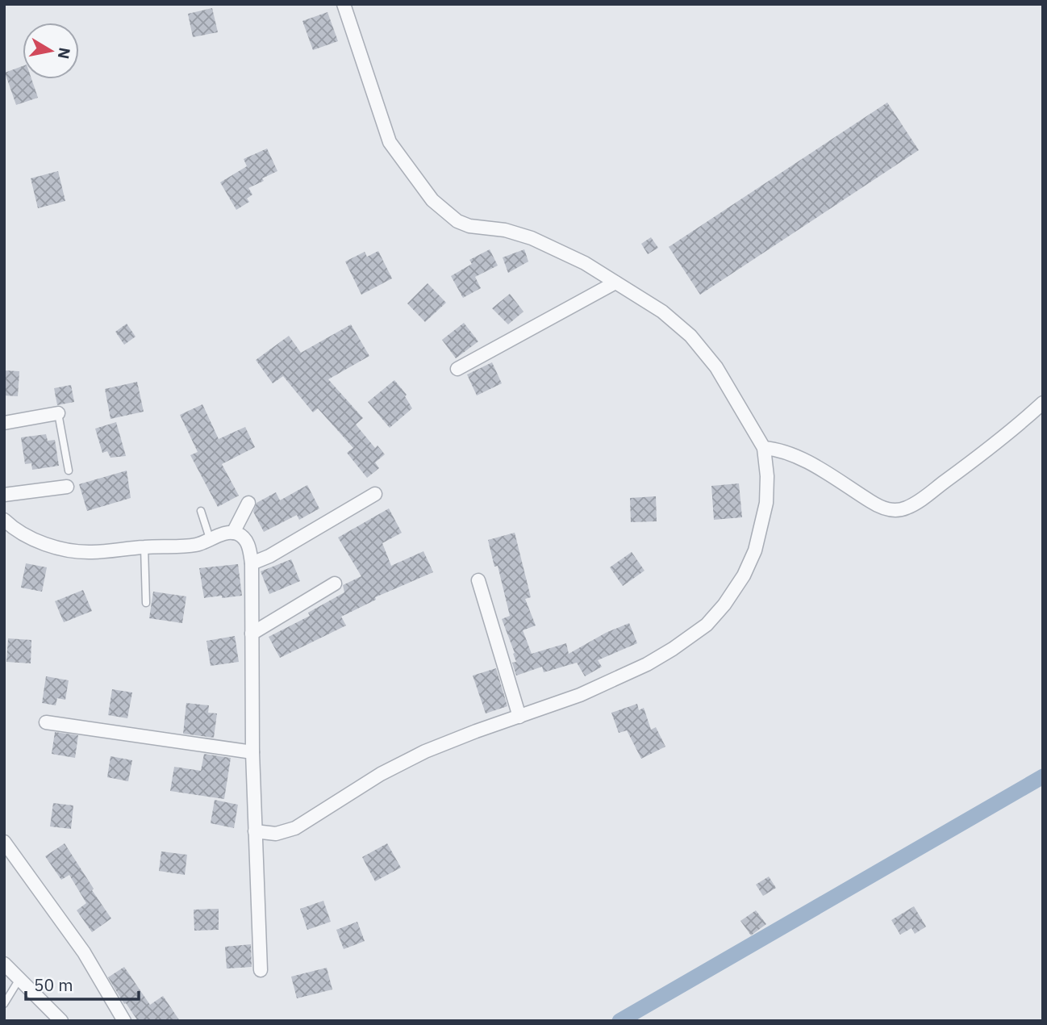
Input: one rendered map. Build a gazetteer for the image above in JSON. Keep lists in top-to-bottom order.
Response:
{
  "scale_bar": "50 m",
  "north": "right"
}
